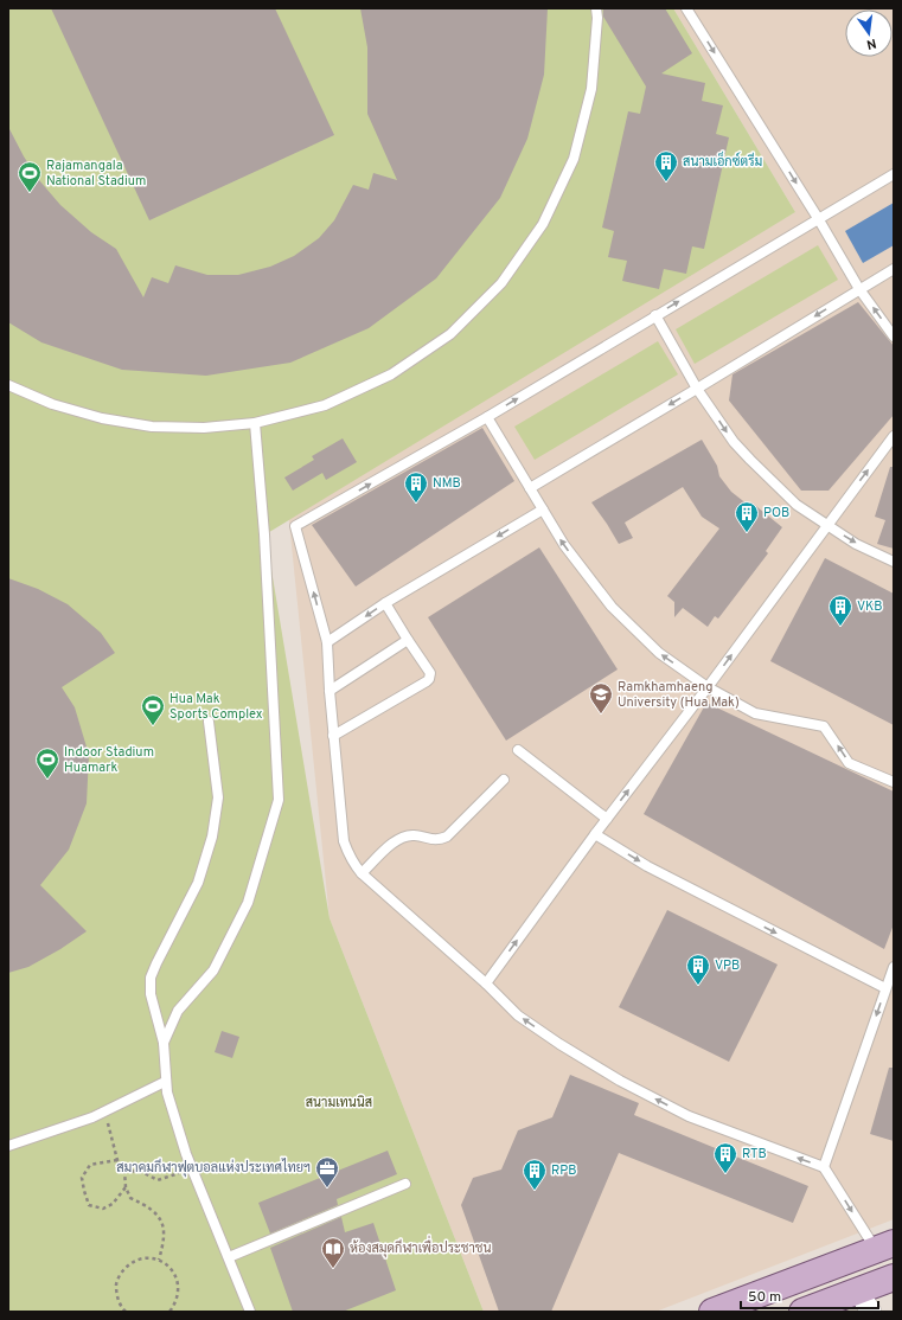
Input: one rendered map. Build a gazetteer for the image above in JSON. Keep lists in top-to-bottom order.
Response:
{
  "parks": ["สนามเทนนิส"],
  "places": {
    "building": [
      "สนามเอ็กซ์ตรีม",
      "NMB",
      "POB",
      "VKB",
      "VPB",
      "RTB",
      "RPB"
    ],
    "sports": ["Rajamangala National Stadium", "Hua Mak Sports Complex", "Indoor Stadium Huamark"],
    "school or university": ["Ramkhamhaeng University (Hua Mak)"],
    "office": ["สมาคมกีฬาฟุตบอลแห่งประเทศไทยฯ"],
    "library": ["ห้องสมุดกีฬาเพื่อประชาชน"]
  },
  "scale_bar": "50 m",
  "north": "bottom"
}
